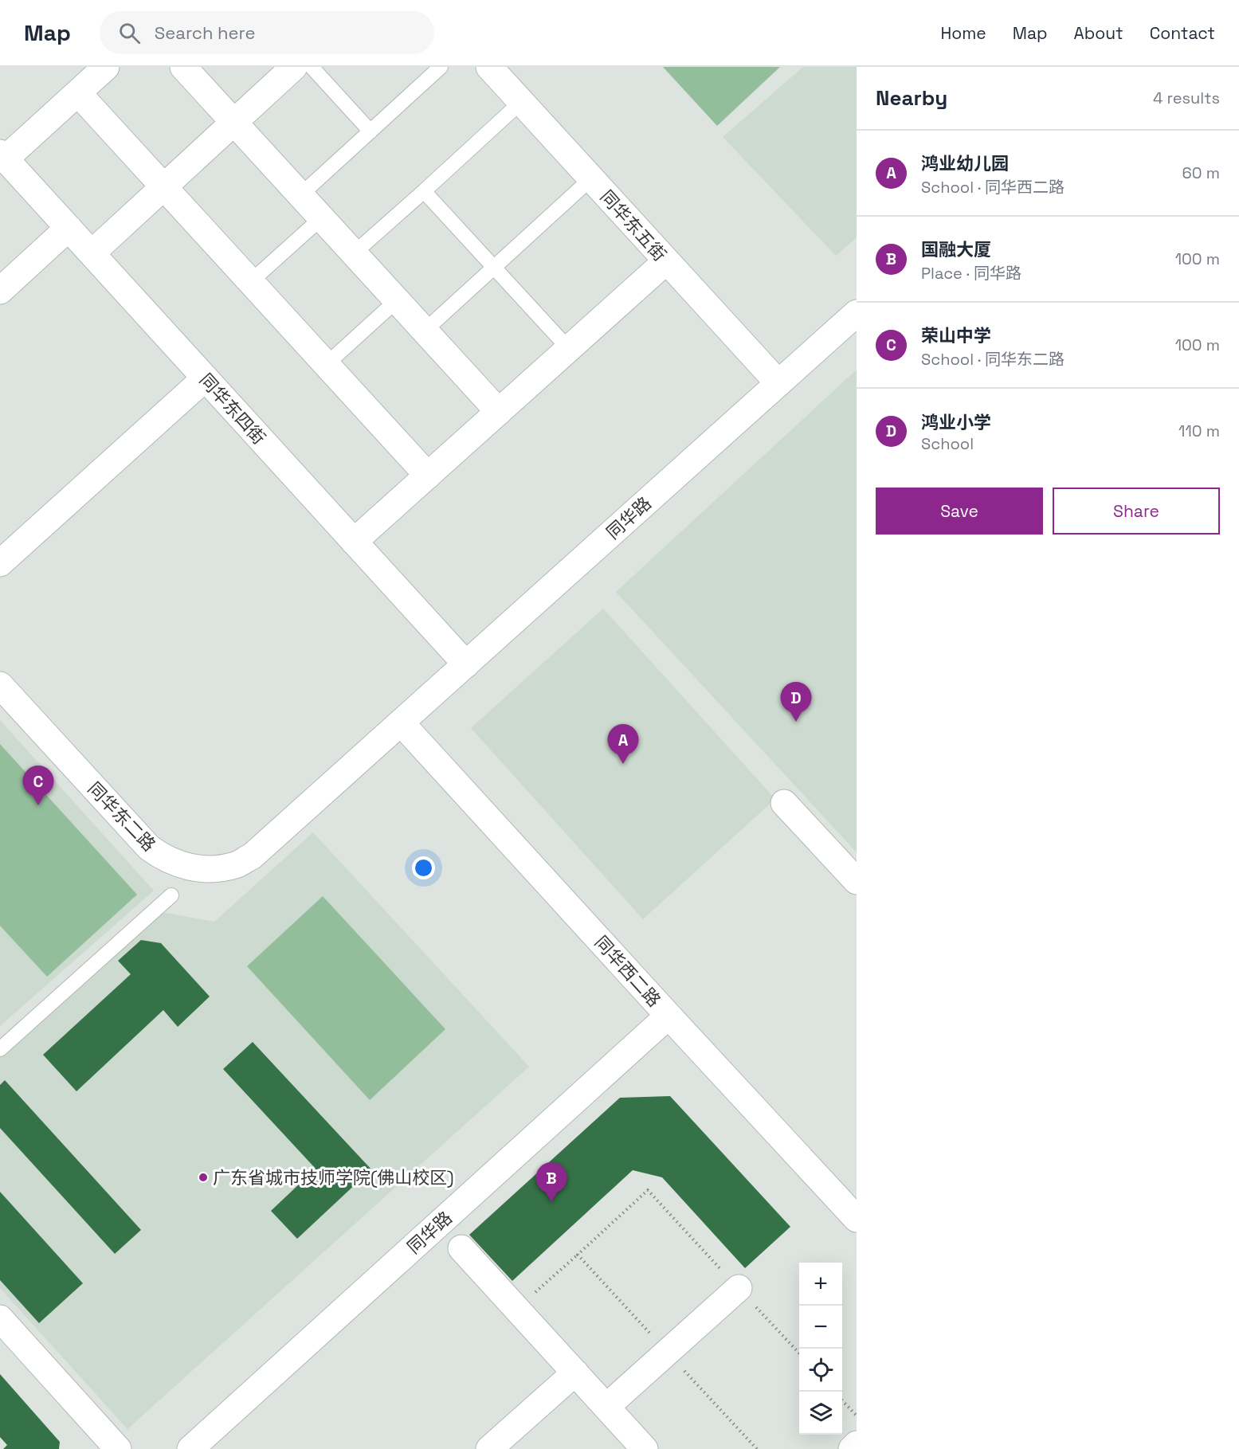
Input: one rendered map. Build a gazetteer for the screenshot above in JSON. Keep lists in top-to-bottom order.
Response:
{
  "streets": {
    "street": [
      "同华东五街",
      "同华东四街",
      "同华路",
      "同华东二路",
      "同华西二路"
    ]
  },
  "crossings": [
    ["同华东五街", "同华路"],
    ["同华东四街", "同华路"],
    ["同华路", "同华东二路"],
    ["同华路", "同华西二路"],
    ["同华东二路", "同华西二路"]
  ],
  "places": ["广东省城市技师学院(佛山校区)"],
  "page": {
    "header": "Map",
    "search": "Search here",
    "nav": [
      "Home",
      "Map",
      "About",
      "Contact"
    ],
    "heading": ["Nearby", "4 results"],
    "list": [
      {
        "mark": "A",
        "name": "鸿业幼儿园",
        "note": "School · 同华西二路",
        "value": "60 m"
      },
      {
        "mark": "B",
        "name": "国融大厦",
        "note": "Place · 同华路",
        "value": "100 m"
      },
      {
        "mark": "C",
        "name": "荣山中学",
        "note": "School · 同华东二路",
        "value": "100 m"
      },
      {
        "mark": "D",
        "name": "鸿业小学",
        "note": "School",
        "value": "110 m"
      }
    ],
    "buttons": ["Save", "Share"],
    "pins": [
      "D",
      "A",
      "C",
      "B"
    ],
    "map_buttons": ["+", "−"]
  }
}
